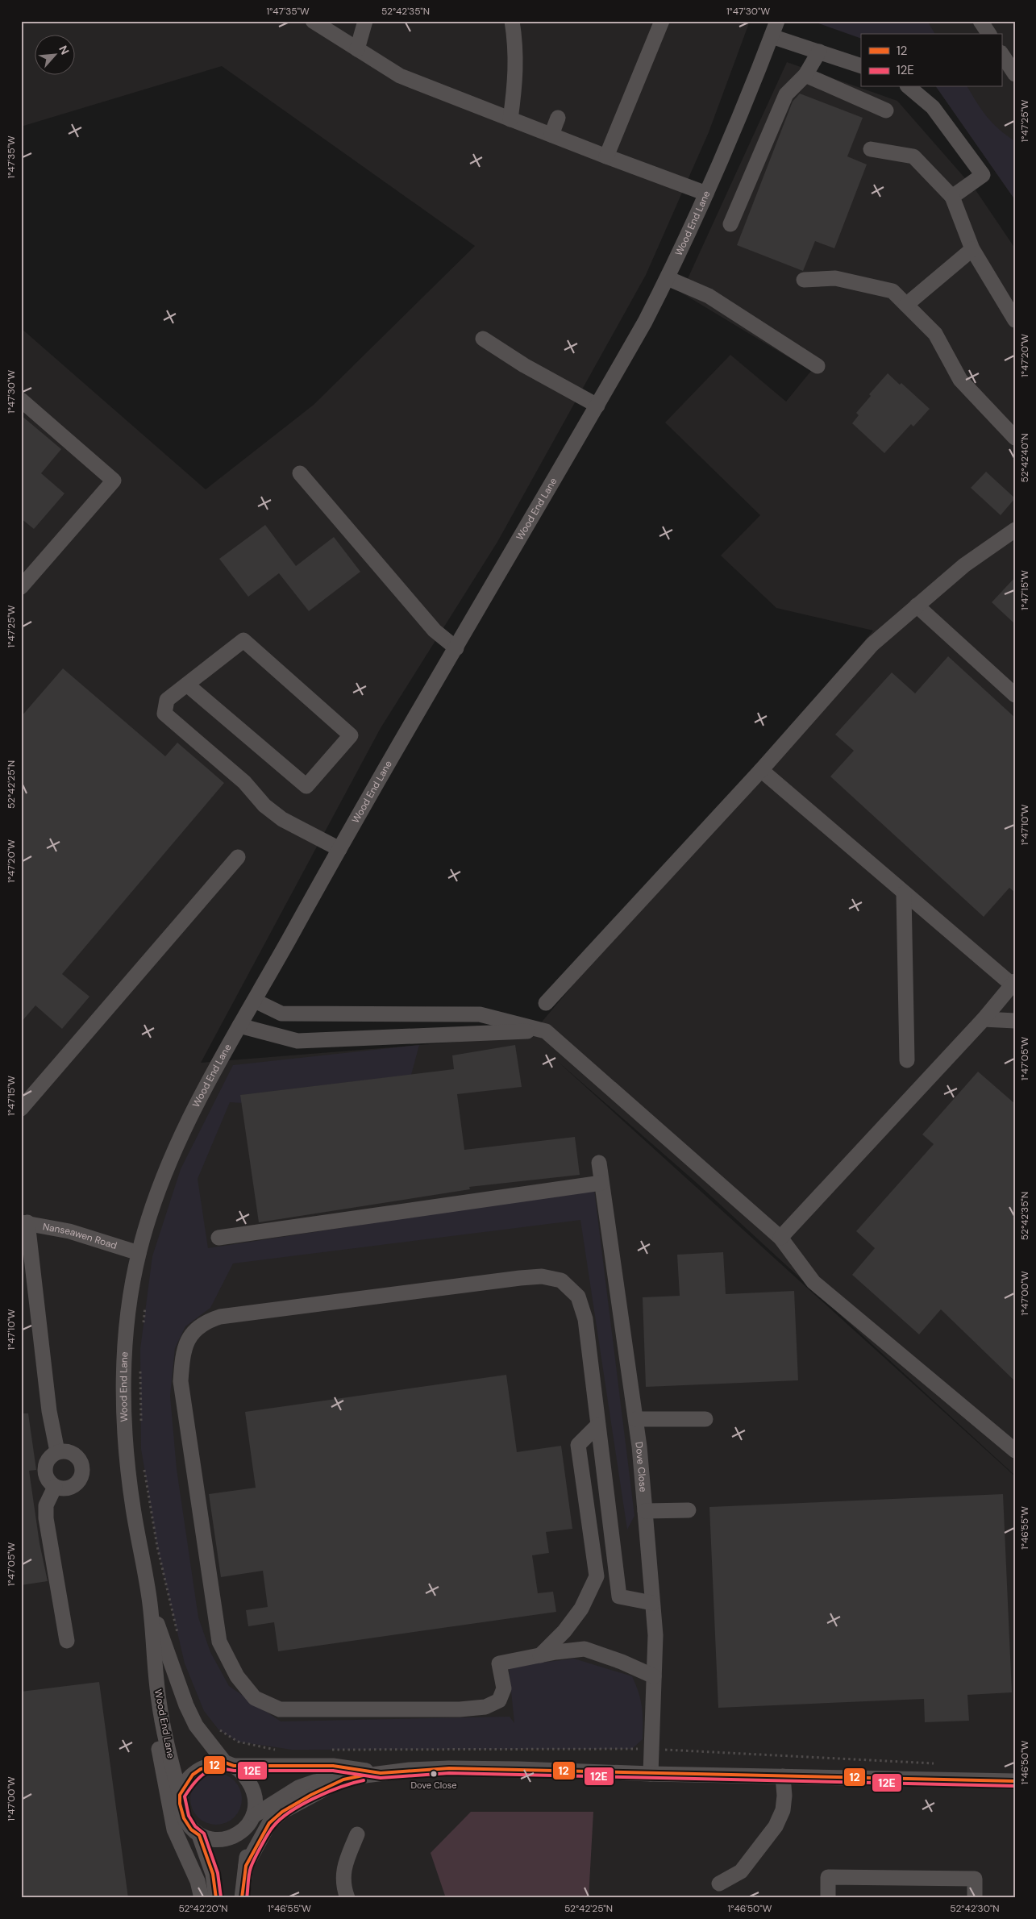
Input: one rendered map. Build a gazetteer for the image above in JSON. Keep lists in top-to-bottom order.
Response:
{
  "streets": {
    "street": ["Wood End Lane", "Nanseawen Road", "Dove Close"]
  },
  "crossings": [
    ["Wood End Lane", "Nanseawen Road"]
  ],
  "places": ["Dove Close"],
  "lines": ["transit line 12", "transit line 12E"],
  "legend": ["12", "12E"],
  "north": "top right",
  "coordinates": [
    "1°47'35\"W",
    "52°42'35\"N",
    "1°47'30\"W",
    "1°47'25\"W",
    "1°47'20\"W",
    "52°42'40\"N",
    "1°47'15\"W",
    "52°42'25\"N",
    "1°47'10\"W",
    "1°47'05\"W",
    "1°47'00\"W",
    "1°46'55\"W",
    "1°46'50\"W",
    "52°42'20\"N",
    "52°42'30\"N"
  ]
}
